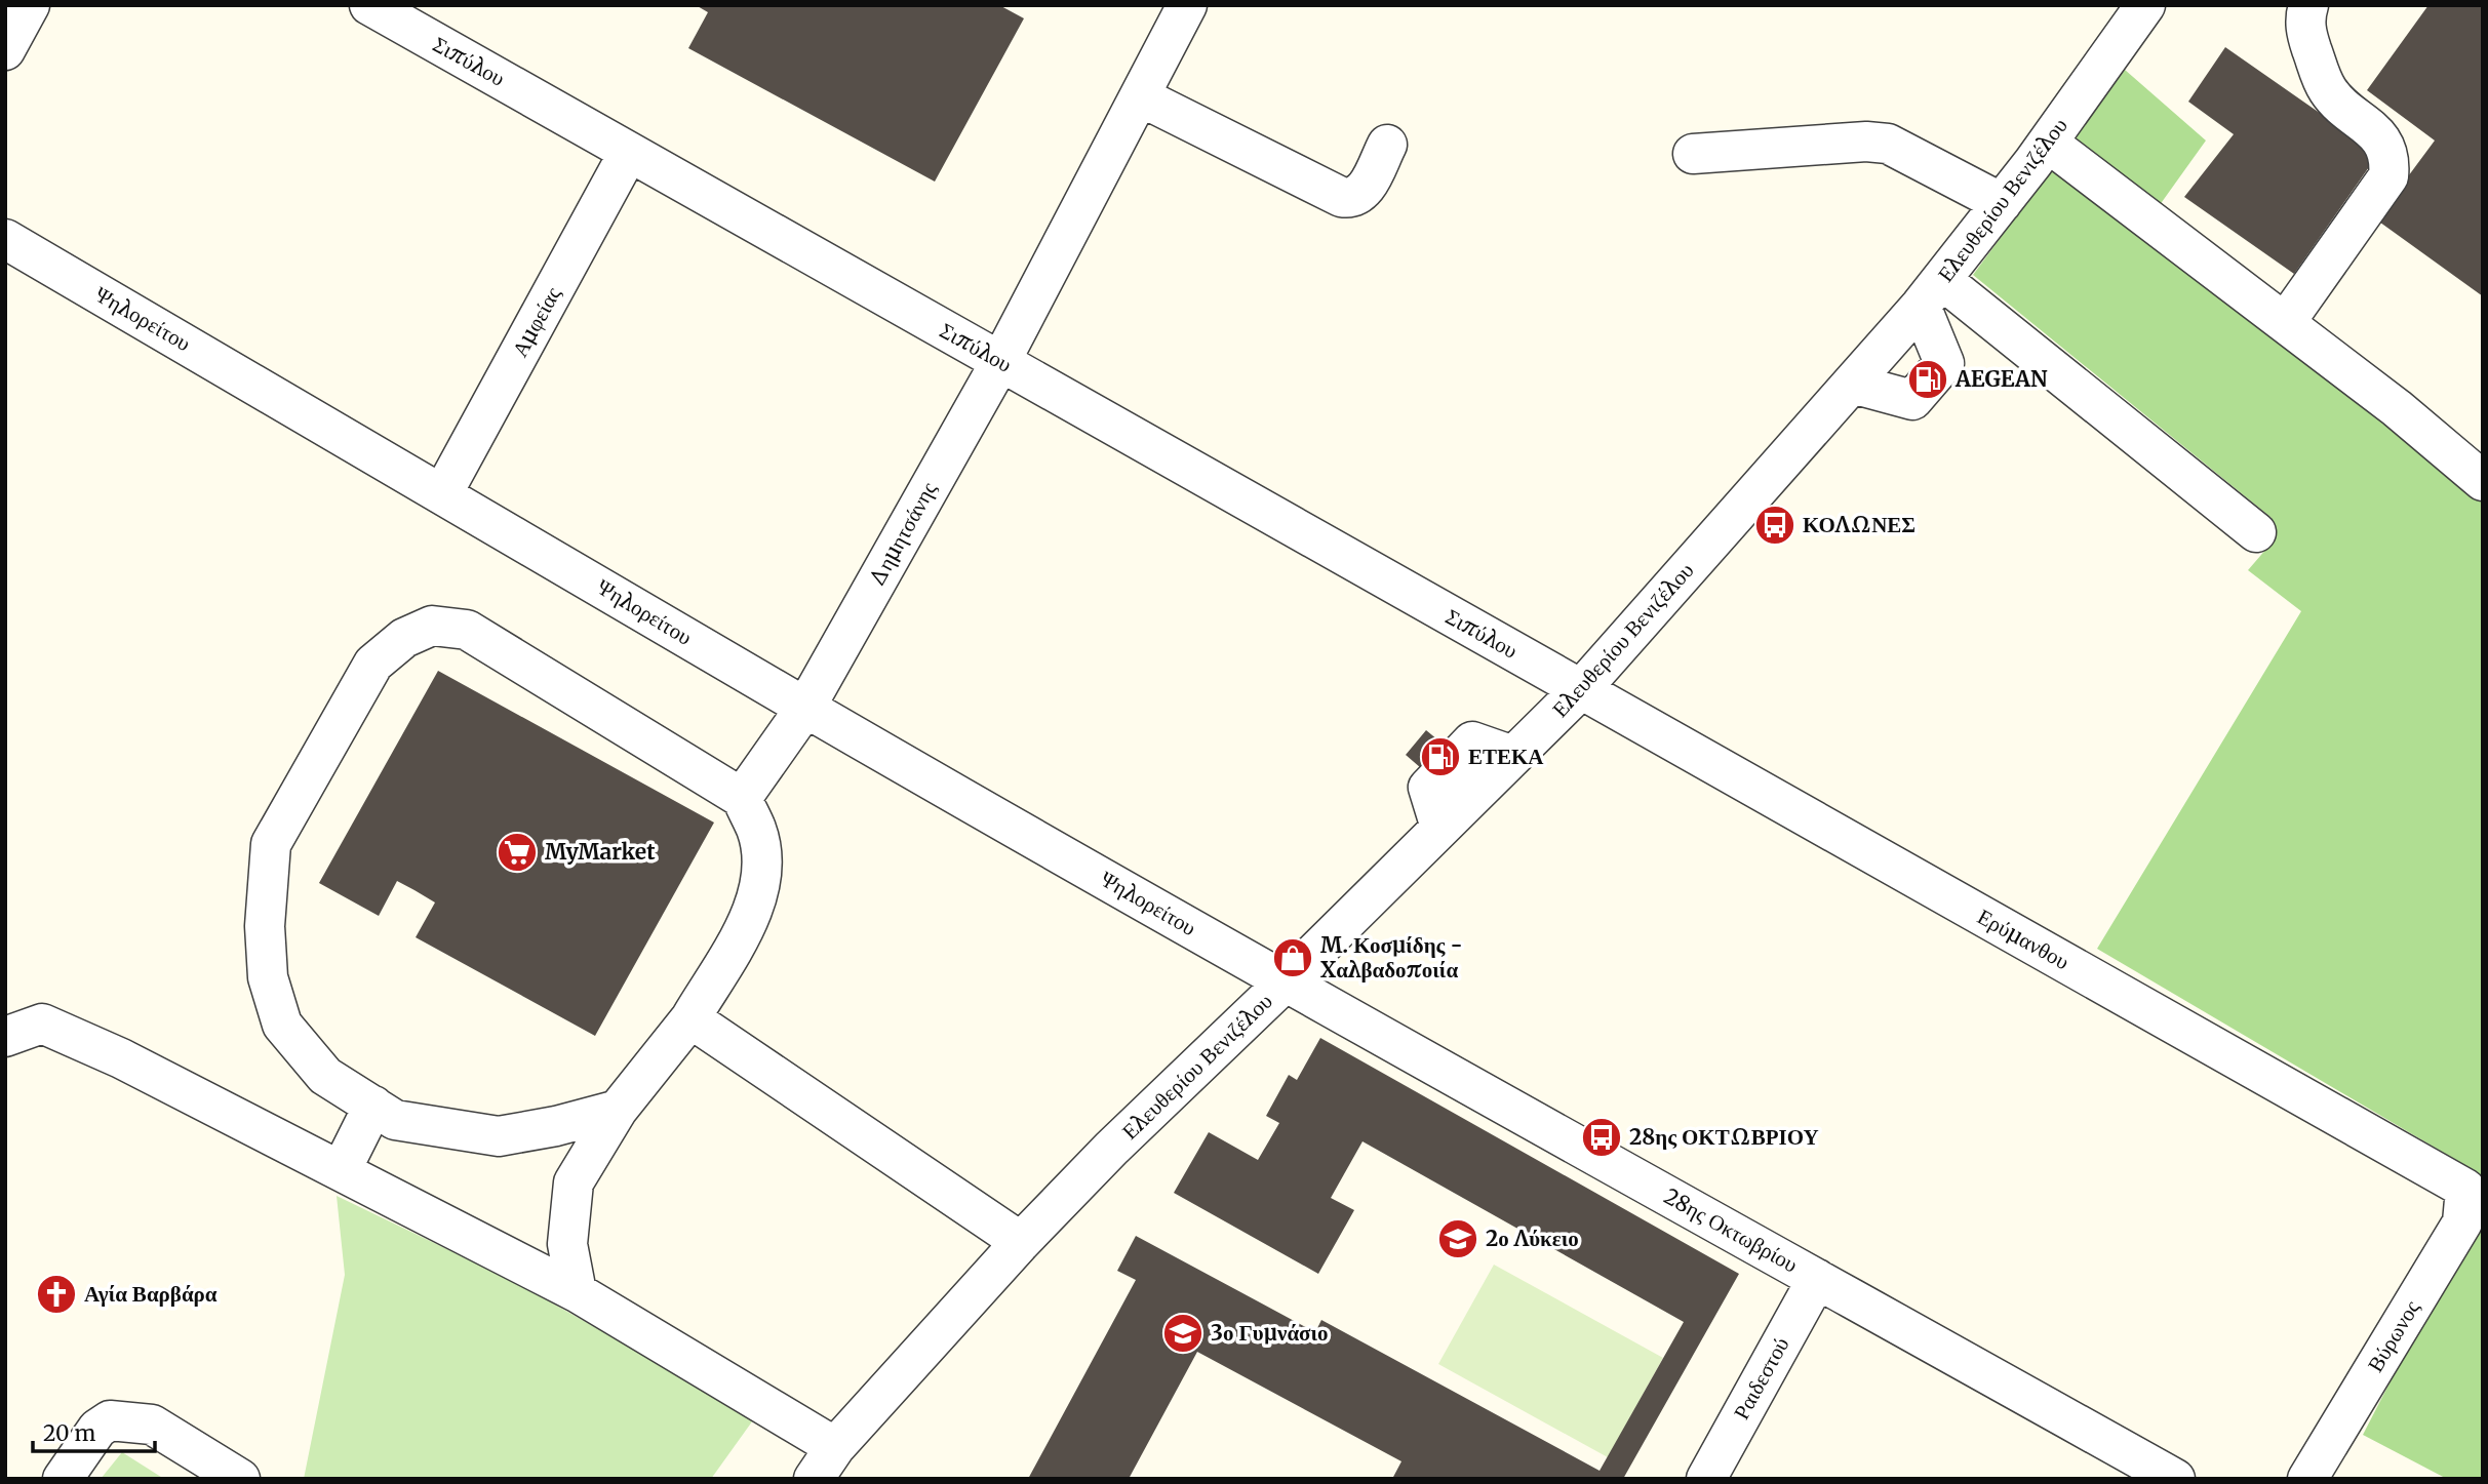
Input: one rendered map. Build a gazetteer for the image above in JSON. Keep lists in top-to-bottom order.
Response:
{
  "streets": {
    "street": [
      "Σιπύλου",
      "Ελευθερίου Βενιζέλου",
      "Ψηλορείτου",
      "Αμφείας",
      "Δημητσάνης",
      "Ερύμανθου",
      "28ης Οκτωβρίου",
      "Βύρωνος",
      "Ραιδεστού"
    ]
  },
  "crossings": [
    ["Σιπύλου", "Ελευθερίου Βενιζέλου"],
    ["Σιπύλου", "Αμφείας"],
    ["Σιπύλου", "Δημητσάνης"],
    ["Σιπύλου", "Ερύμανθου"],
    ["Ελευθερίου Βενιζέλου", "Ψηλορείτου"],
    ["Ελευθερίου Βενιζέλου", "Ερύμανθου"],
    ["Ελευθερίου Βενιζέλου", "28ης Οκτωβρίου"],
    ["Ψηλορείτου", "Αμφείας"],
    ["Ψηλορείτου", "Δημητσάνης"],
    ["Ψηλορείτου", "28ης Οκτωβρίου"],
    ["Ερύμανθου", "Βύρωνος"],
    ["28ης Οκτωβρίου", "Ραιδεστού"]
  ],
  "places": {
    "fuel station": ["AEGEAN", "ΕΤΕΚΑ"],
    "bus stop": ["ΚΟΛΩΝΕΣ", "28ης ΟΚΤΩΒΡΙΟΥ"],
    "supermarket": ["MyMarket"],
    "shop": ["Μ. Κοσμίδης - Χαλβαδοποιία"],
    "school or university": ["2ο Λύκειο", "3ο Γυμνάσιο"],
    "church": ["Αγία Βαρβάρα"]
  },
  "scale_bar": "20 m"
}
